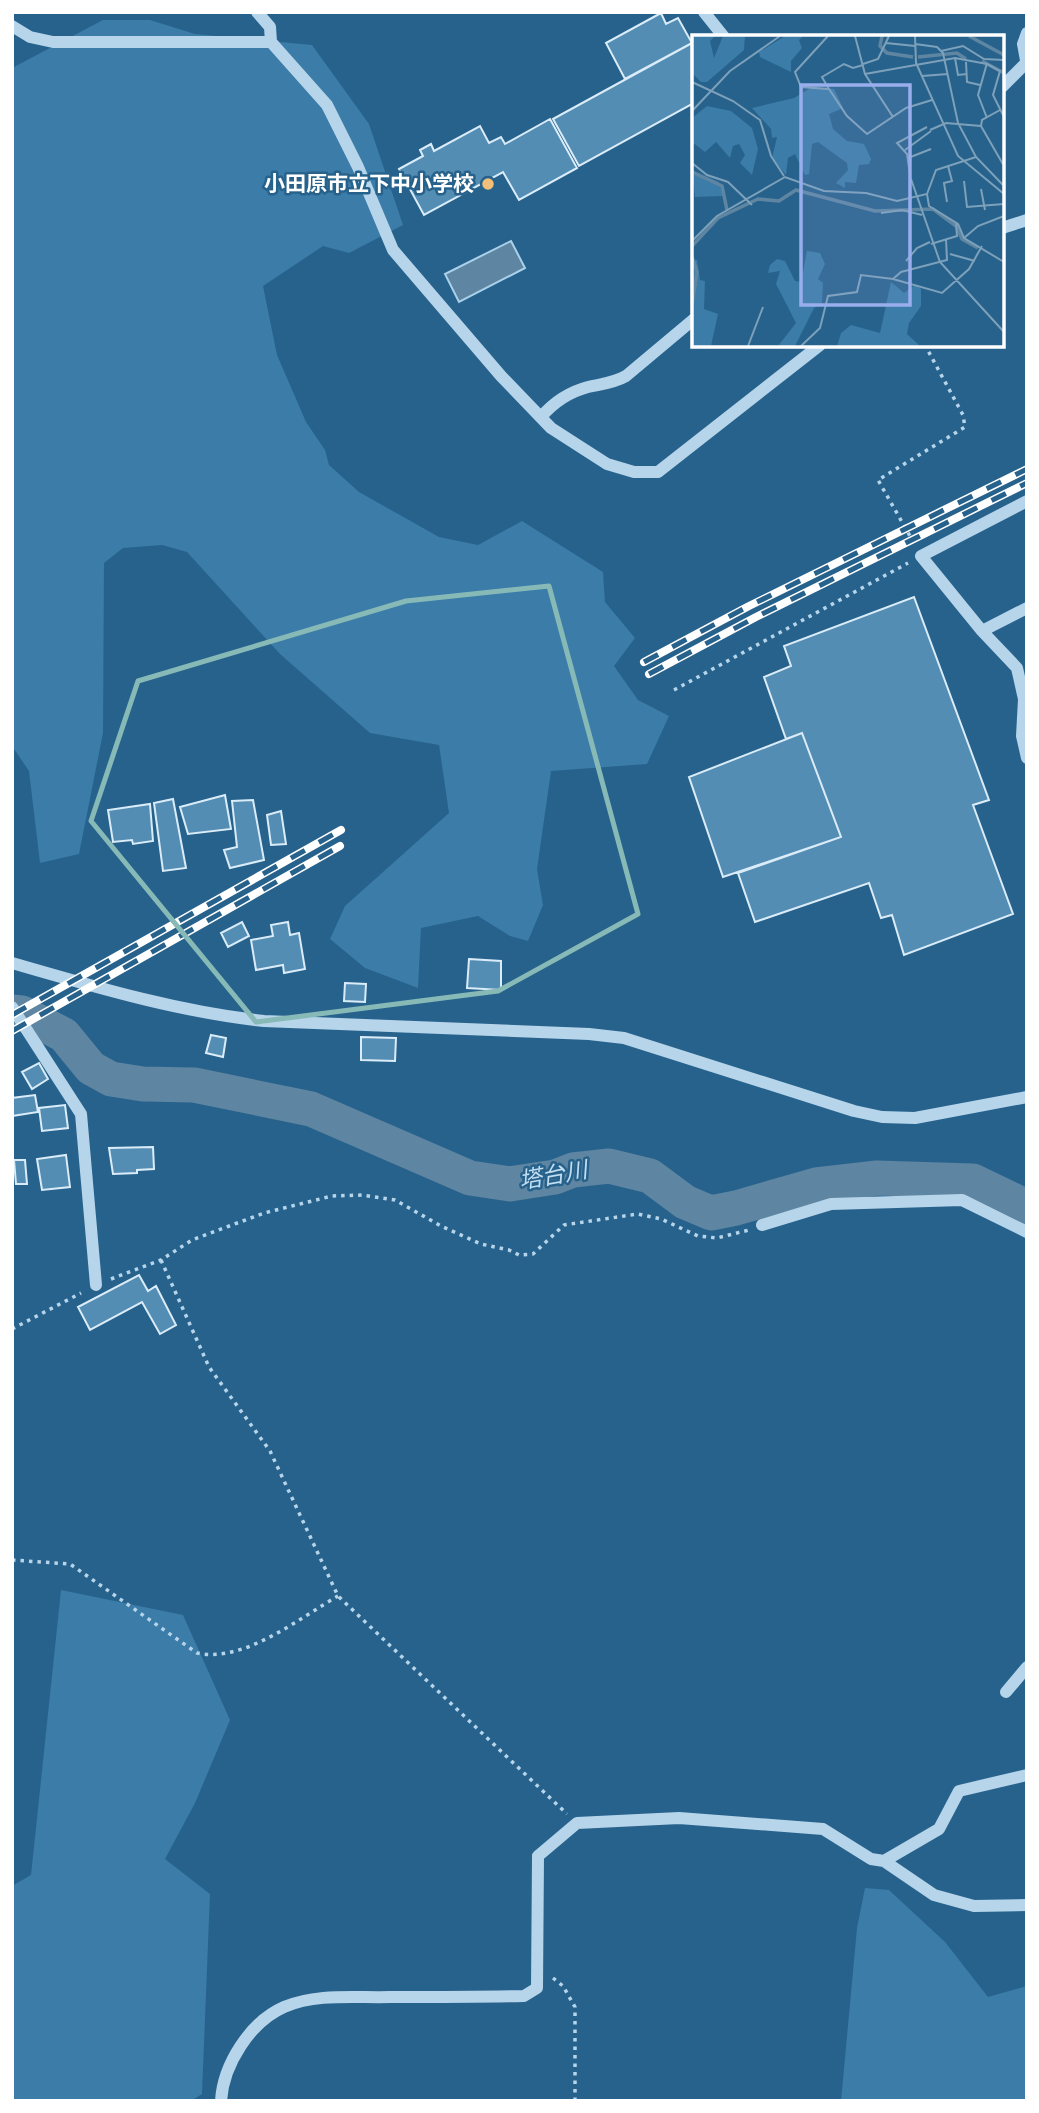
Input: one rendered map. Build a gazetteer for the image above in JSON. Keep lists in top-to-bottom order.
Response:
{
  "water": ["塔台川"],
  "places": ["小田原市立下中小学校"]
}
